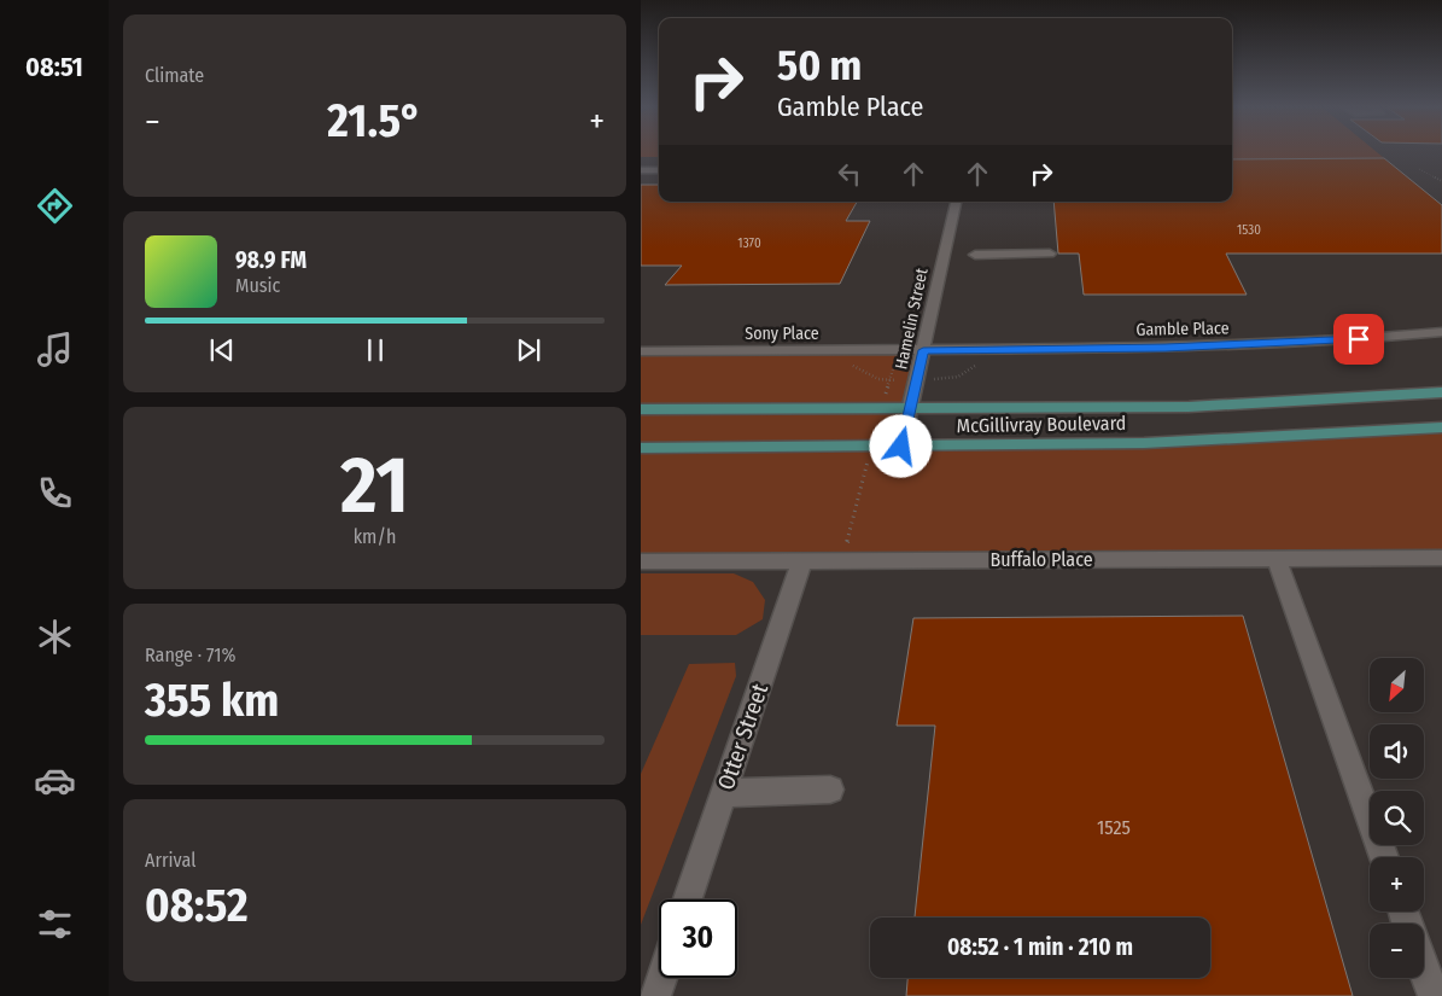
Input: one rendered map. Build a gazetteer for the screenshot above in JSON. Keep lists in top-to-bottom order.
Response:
{
  "streets": {
    "main road": ["McGillivray Boulevard"],
    "street": [
      "Hamelin Street",
      "Gamble Place",
      "Sony Place",
      "Buffalo Place",
      "Otter Street"
    ]
  },
  "crossings": [
    ["Hamelin Street", "Gamble Place"],
    ["Hamelin Street", "Sony Place"],
    ["Hamelin Street", "McGillivray Boulevard"],
    ["Gamble Place", "Sony Place"],
    ["Buffalo Place", "Otter Street"]
  ],
  "house_numbers": ["1530", "1370", "1525"],
  "north": "bottom left",
  "page": {
    "tabs": "08:51",
    "tile": [
      "Climate",
      ["21", "km/h"],
      ["Range · 71%", "355 km"],
      ["Arrival", "08:52"]
    ],
    "turn": ["50 m", "Gamble Place"],
    "heat": ["−", "21.5°", "+"],
    "song": ["98.9 FM", "Music"],
    "map_buttons": ["+", "−"],
    "limit": "30",
    "trip": "08:52 · 1 min · 210 m"
  }
}
